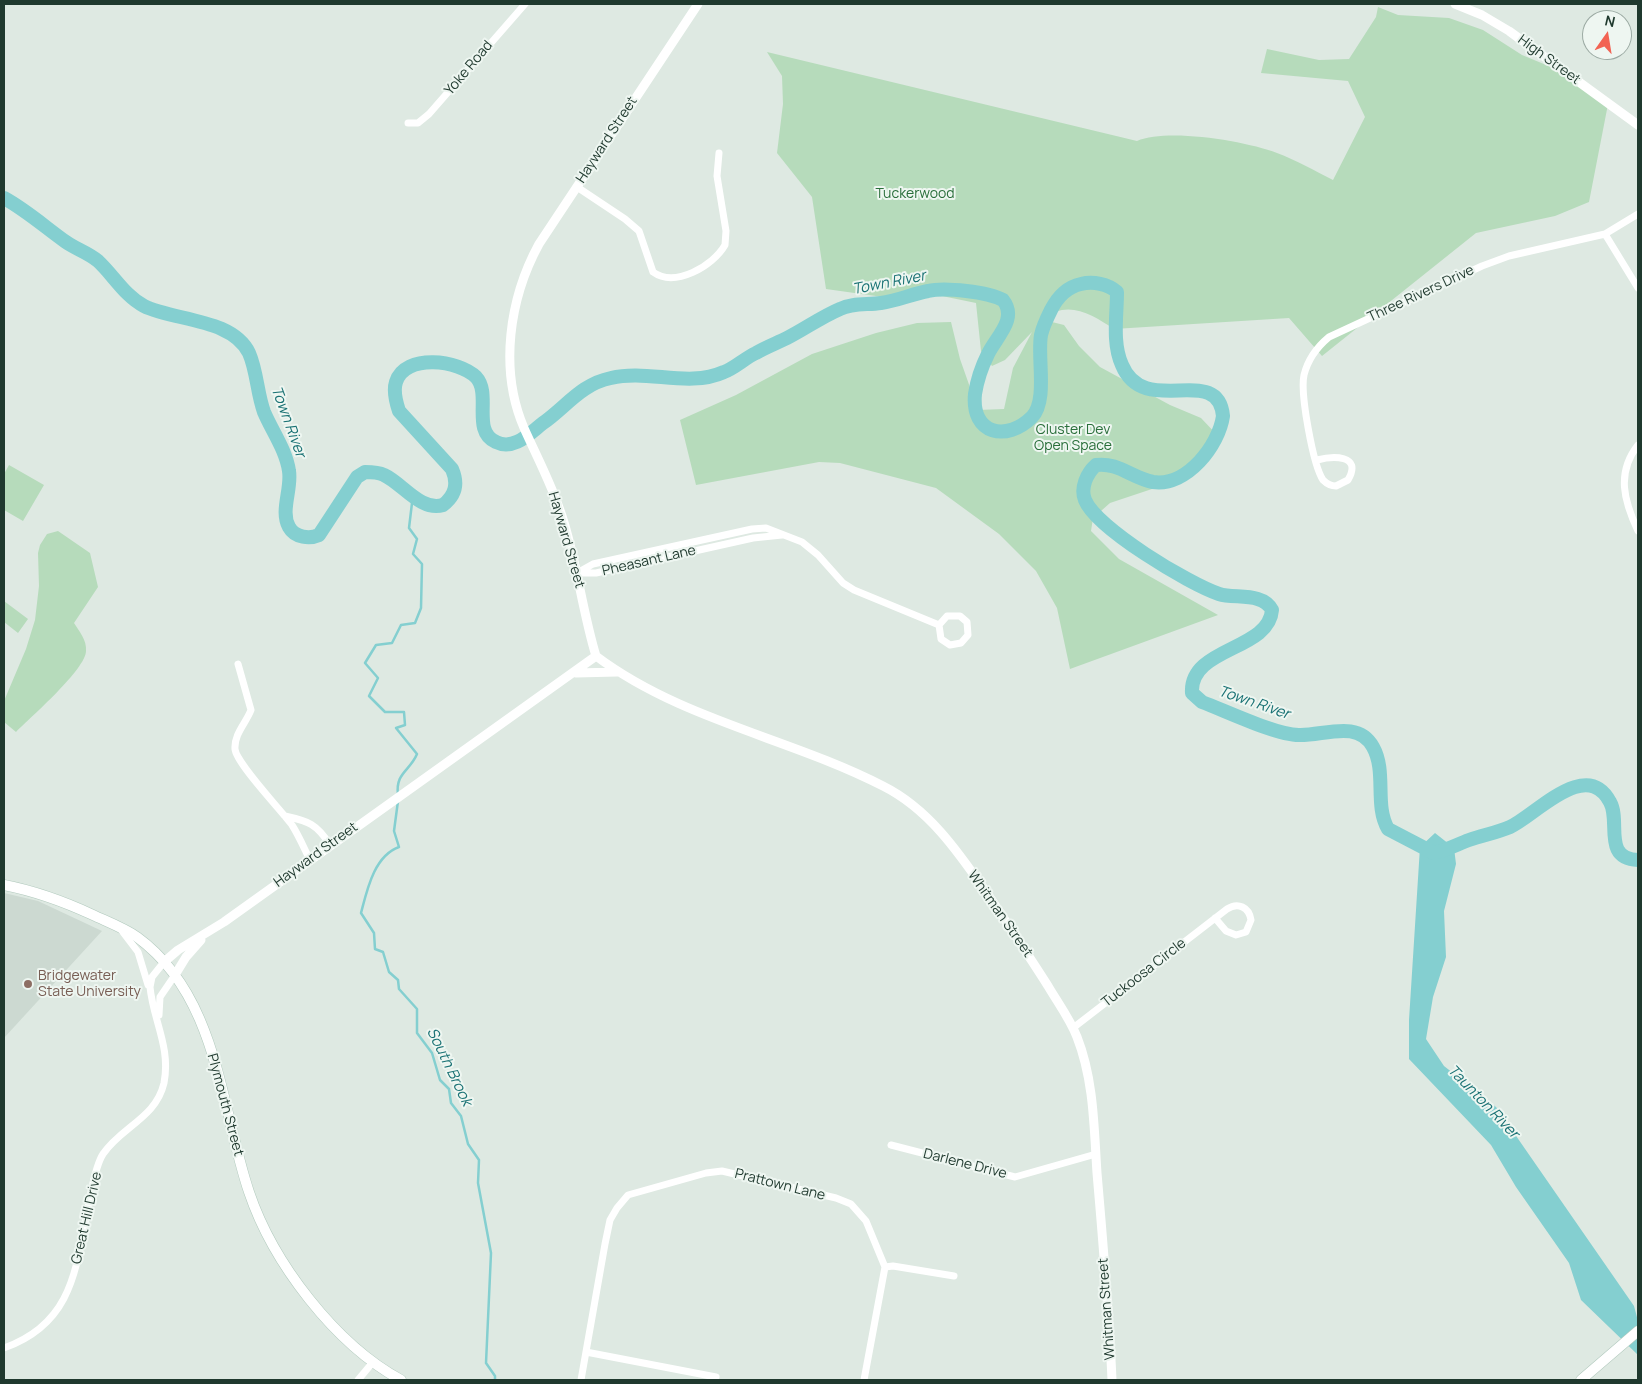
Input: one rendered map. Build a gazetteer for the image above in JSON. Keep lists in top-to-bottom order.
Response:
{
  "streets": {
    "main road": ["Plymouth Street"],
    "street": [
      "High Street",
      "Yoke Road",
      "Hayward Street",
      "Three Rivers Drive",
      "Pheasant Lane",
      "Whitman Street",
      "Tuckoosa Circle",
      "Darlene Drive",
      "Prattown Lane",
      "Great Hill Drive"
    ]
  },
  "crossings": [
    ["Hayward Street", "Pheasant Lane"],
    ["Hayward Street", "Whitman Street"],
    ["Hayward Street", "Plymouth Street"],
    ["Hayward Street", "Great Hill Drive"],
    ["Whitman Street", "Tuckoosa Circle"],
    ["Whitman Street", "Darlene Drive"],
    ["Plymouth Street", "Great Hill Drive"]
  ],
  "water": ["Town River", "South Brook", "Taunton River"],
  "parks": ["Tuckerwood", "Cluster Dev Open Space"],
  "places": ["Bridgewater State University"],
  "north": "top"
}
